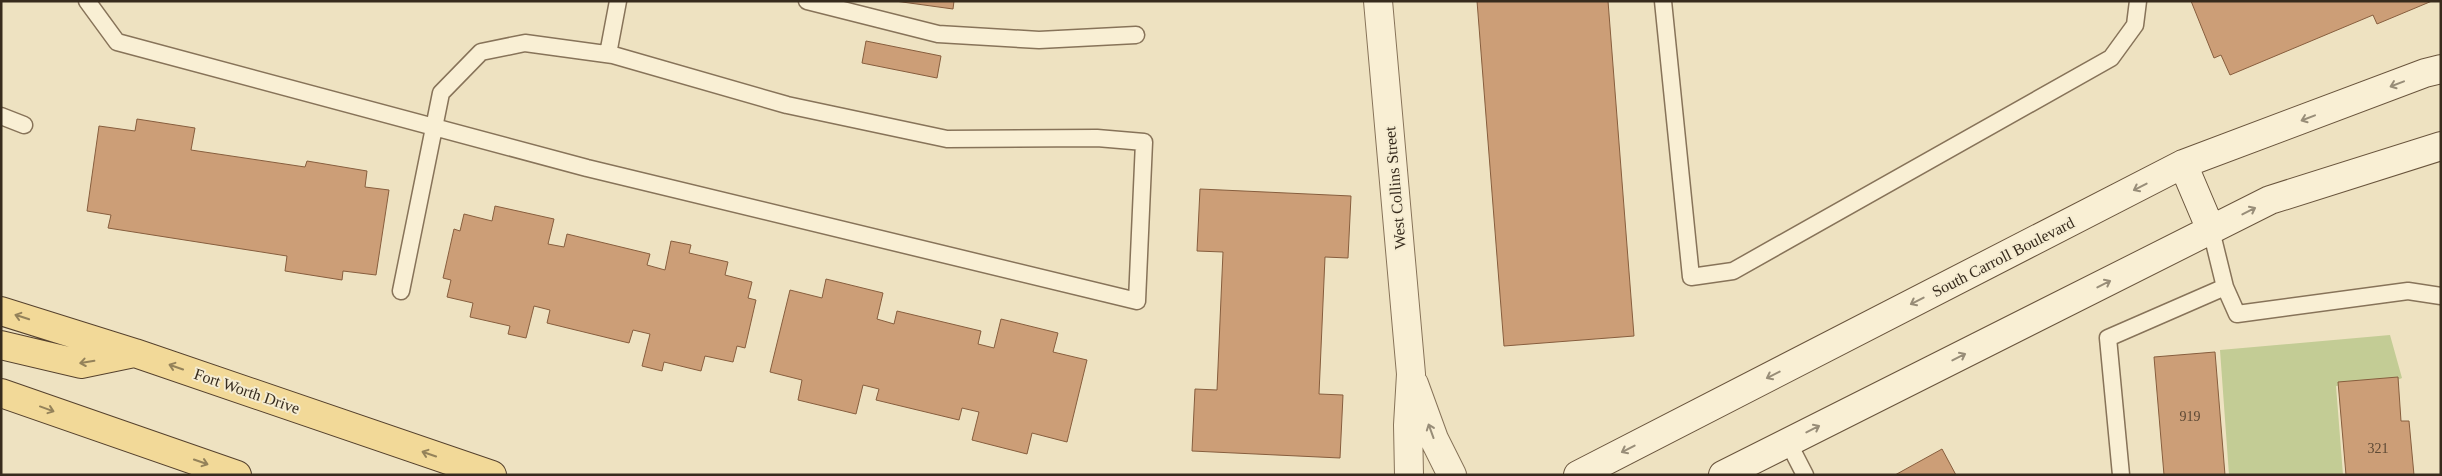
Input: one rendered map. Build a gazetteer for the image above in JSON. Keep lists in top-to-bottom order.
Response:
{
  "streets": {
    "main road": ["West Collins Street", "South Carroll Boulevard", "Fort Worth Drive"]
  },
  "house_numbers": ["919", "321"]
}
